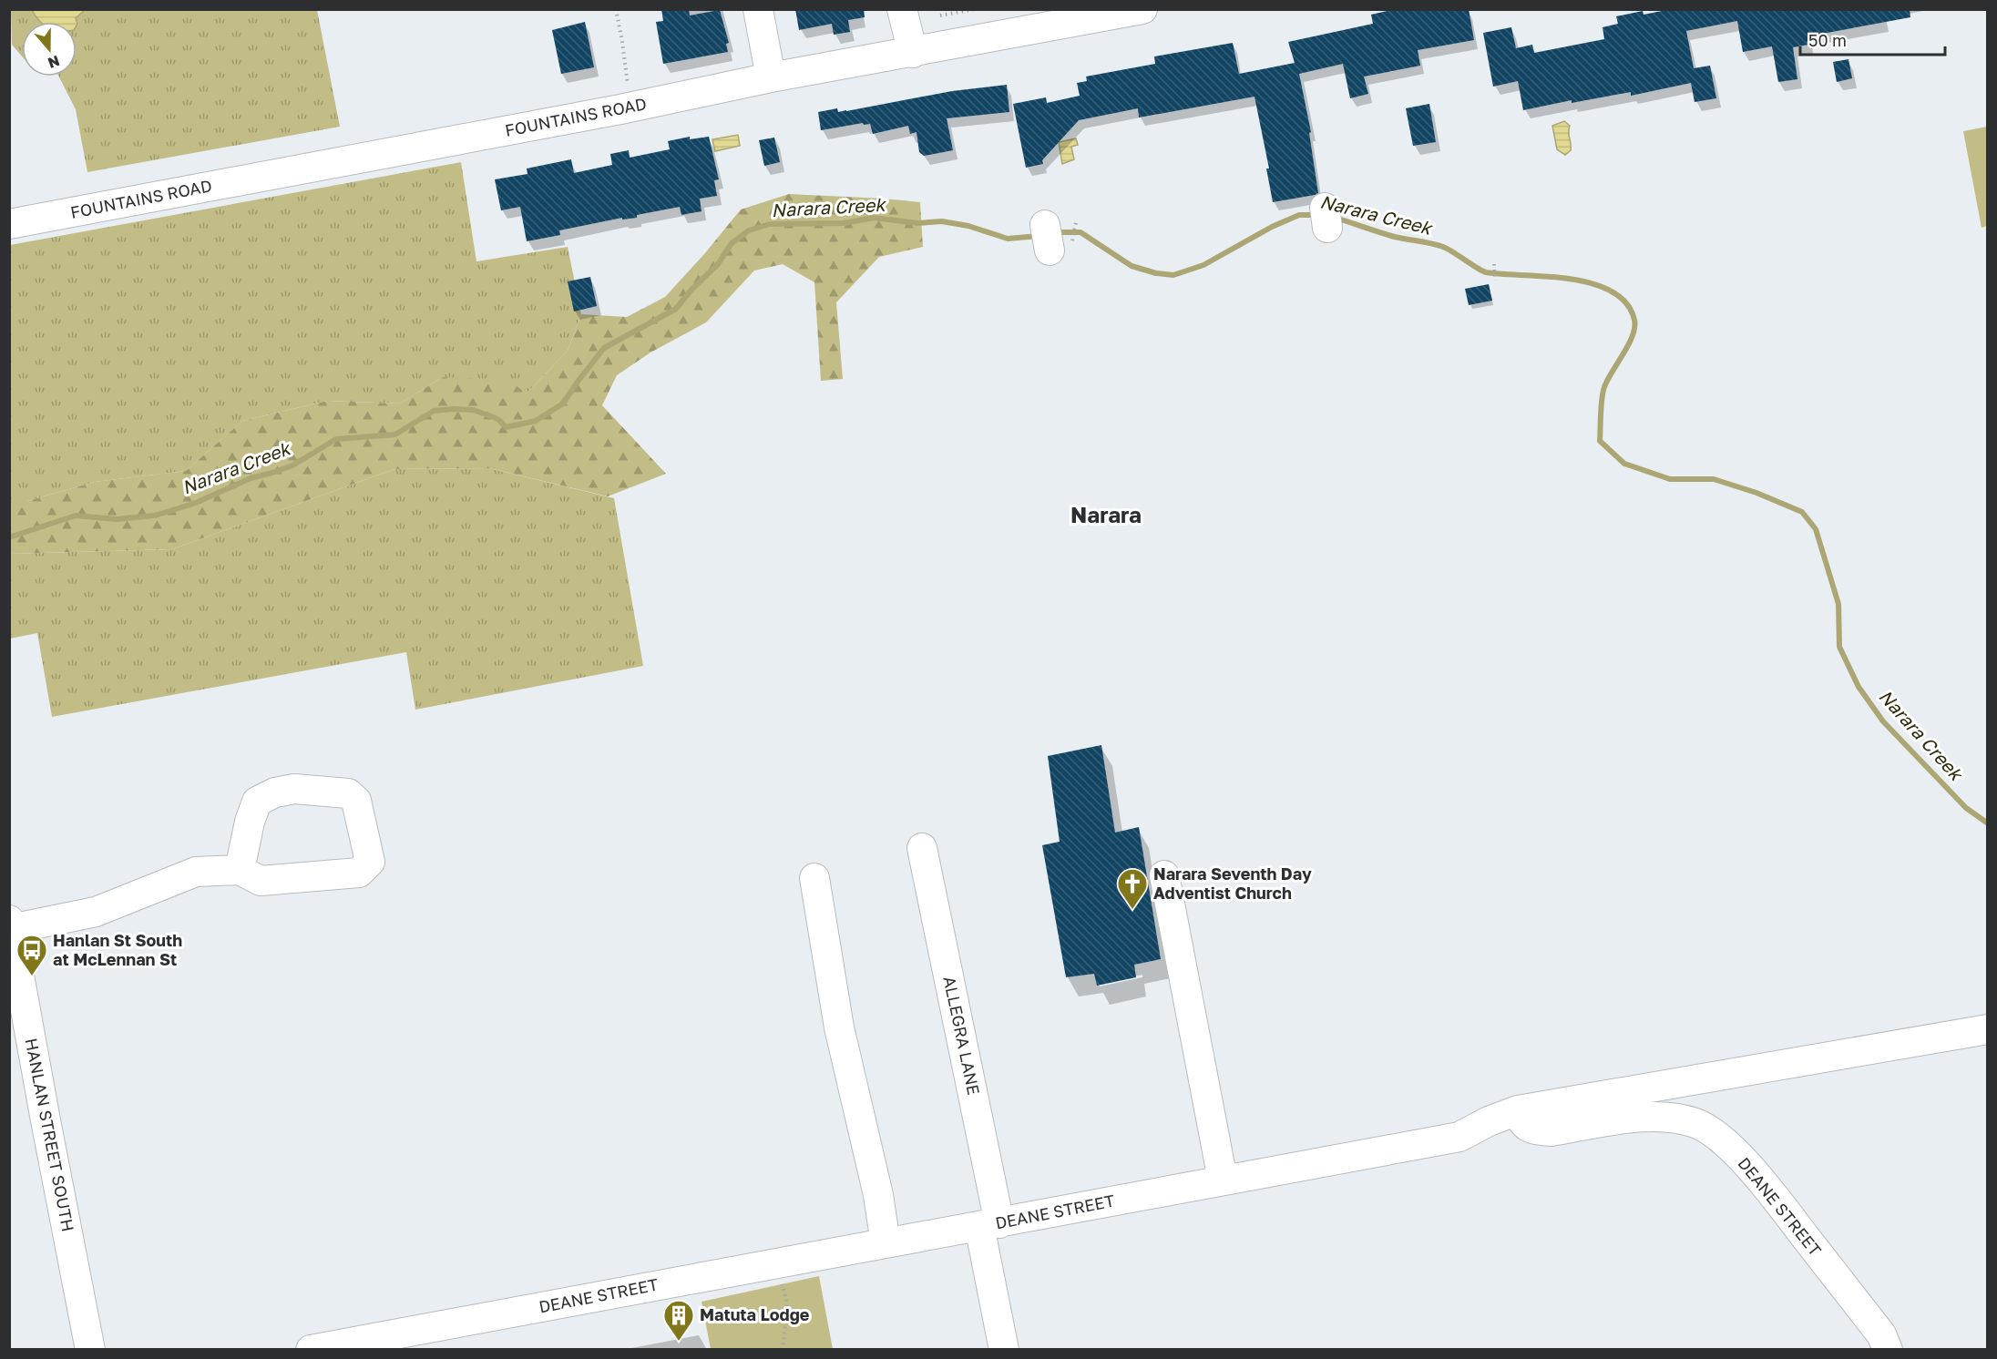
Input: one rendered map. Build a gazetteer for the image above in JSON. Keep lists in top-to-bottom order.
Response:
{
  "streets": {
    "street": [
      "FOUNTAINS ROAD",
      "ALLEGRA LANE",
      "HANLAN STREET SOUTH",
      "DEANE STREET"
    ]
  },
  "crossings": [
    ["ALLEGRA LANE", "DEANE STREET"]
  ],
  "districts": ["Narara"],
  "water": ["Narara Creek"],
  "places": {
    "church": ["Narara Seventh Day Adventist Church"],
    "bus stop": ["Hanlan St South at McLennan St"],
    "building": ["Matuta Lodge"]
  },
  "scale_bar": "50 m",
  "north": "bottom"
}
